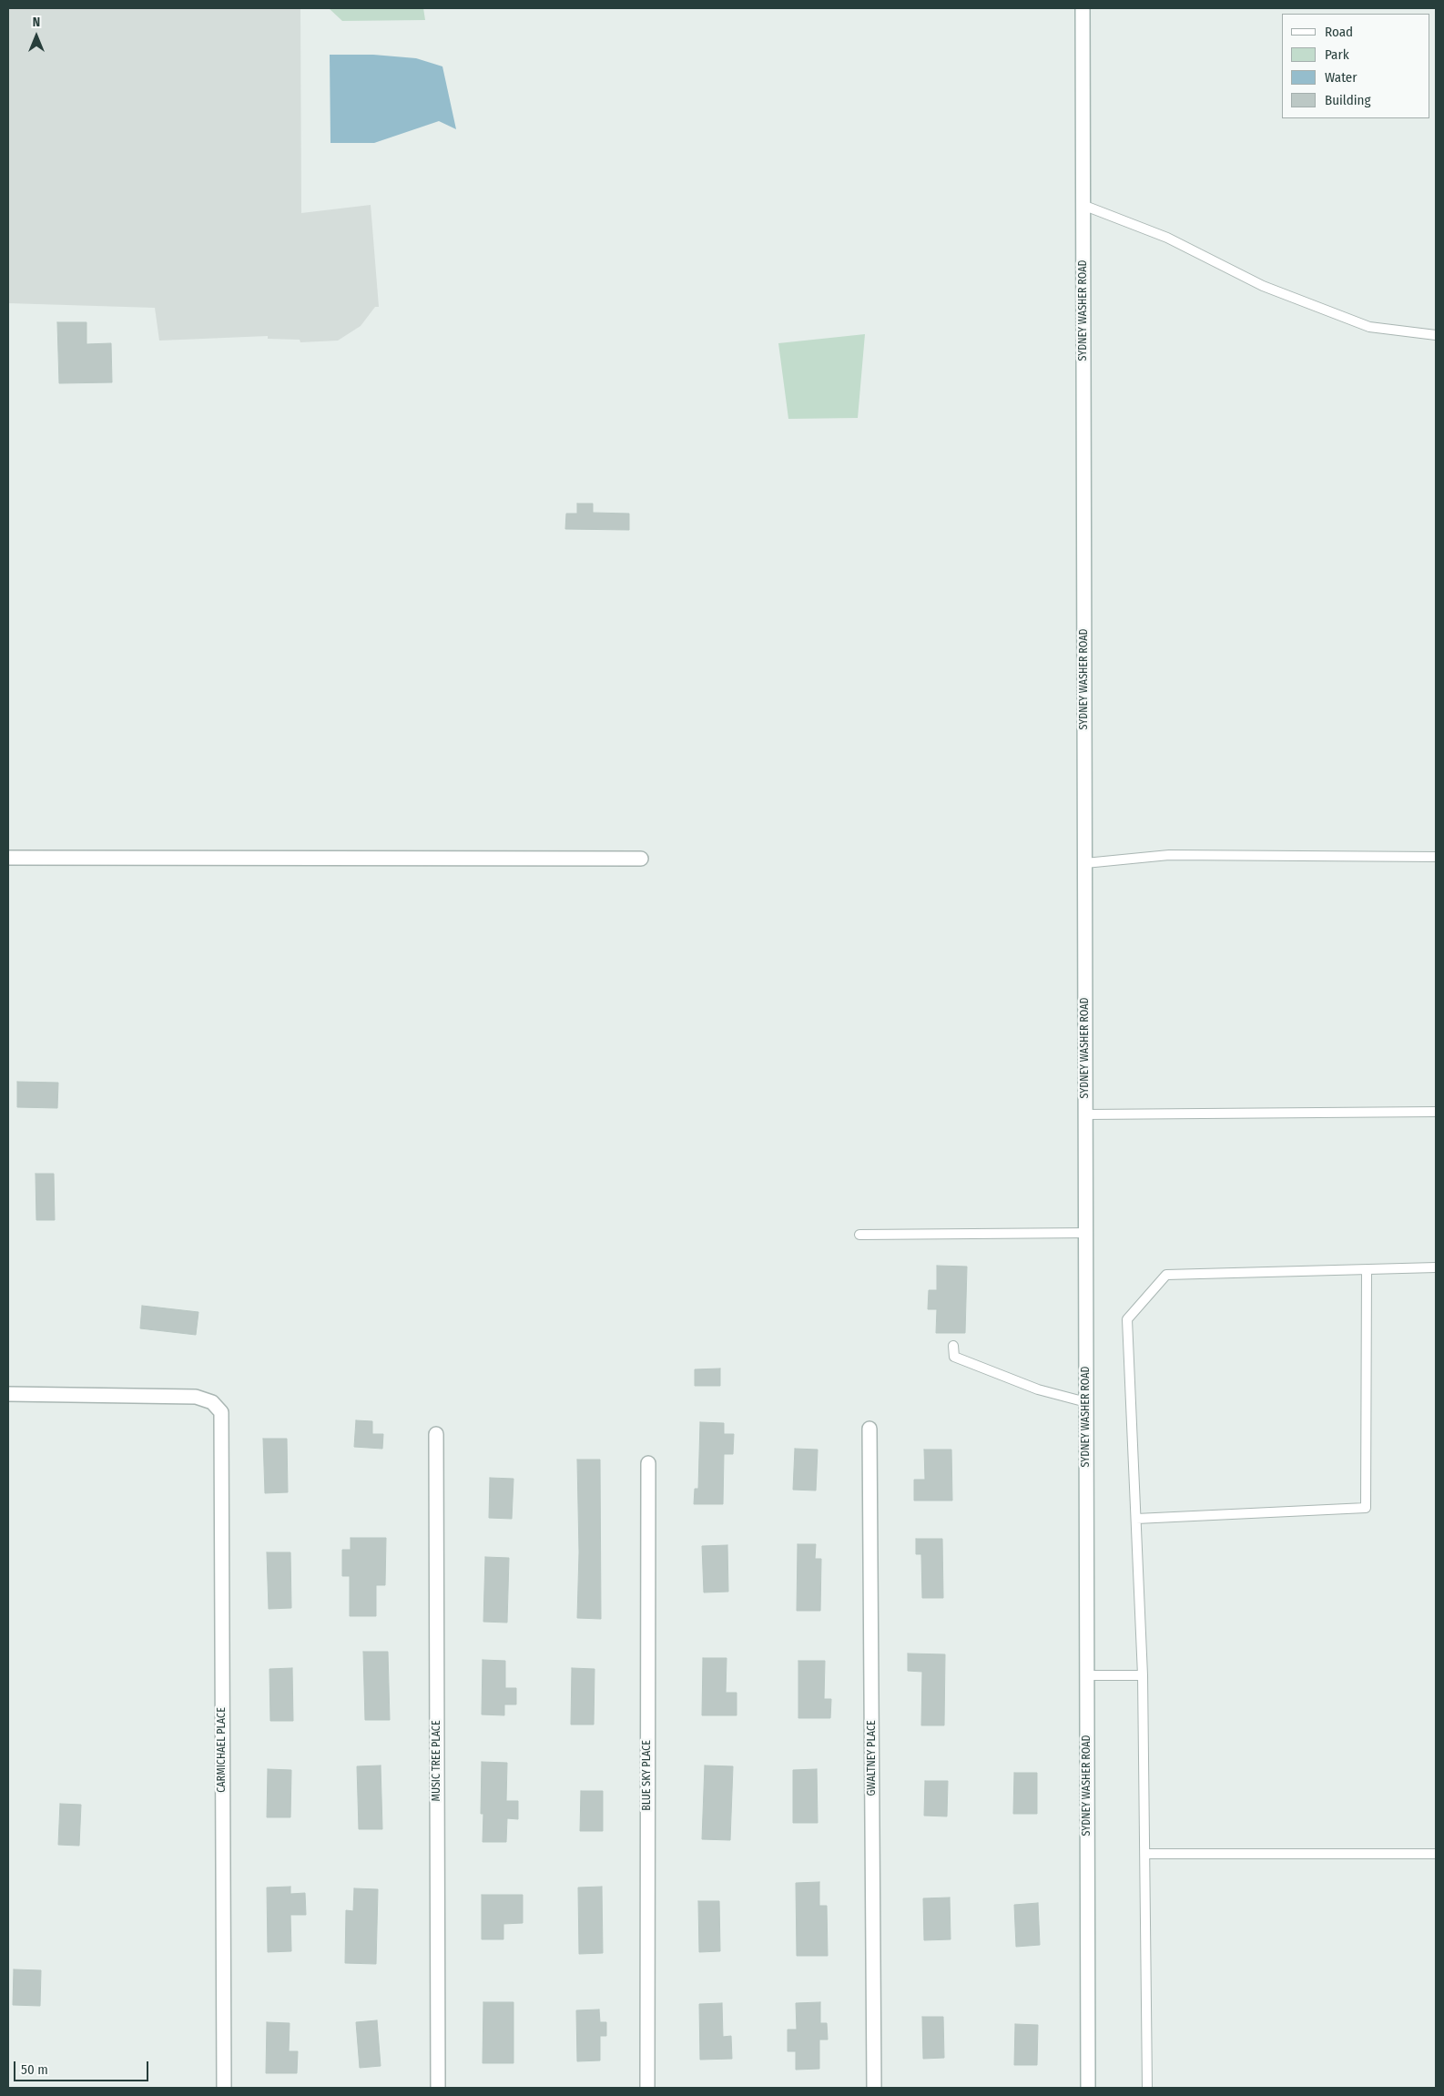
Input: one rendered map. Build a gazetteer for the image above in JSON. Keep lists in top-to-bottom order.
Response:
{
  "streets": {
    "street": [
      "SYDNEY WASHER ROAD",
      "CARMICHAEL PLACE",
      "GWALTNEY PLACE",
      "MUSIC TREE PLACE",
      "BLUE SKY PLACE"
    ]
  },
  "legend": [
    "Road",
    "Park",
    "Water",
    "Building"
  ],
  "scale_bar": "50 m",
  "north": "top"
}
